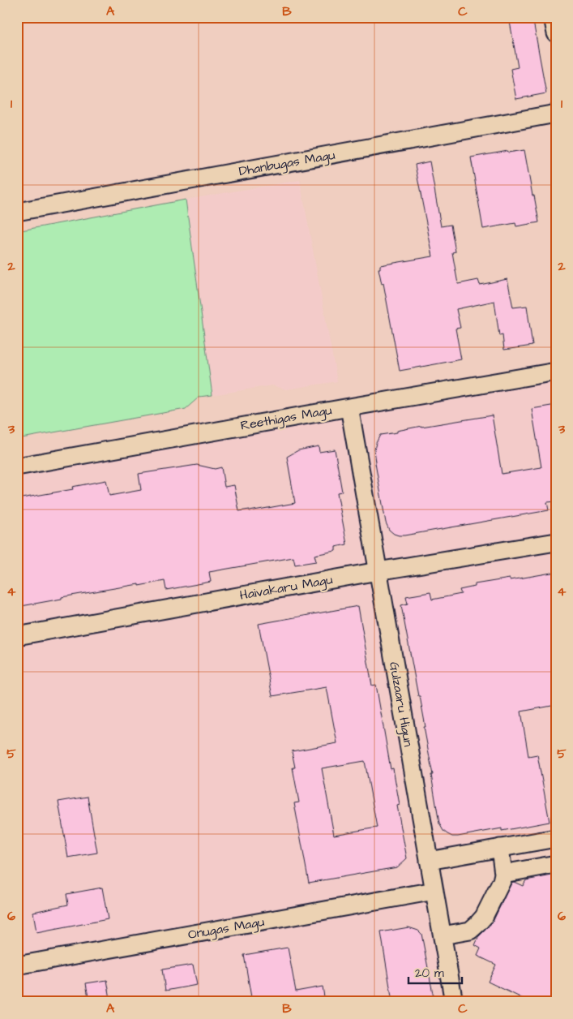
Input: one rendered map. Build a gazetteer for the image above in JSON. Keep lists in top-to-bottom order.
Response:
{
  "streets": {
    "street": [
      "Dhanbugas Magu",
      "Reethigas Magu",
      "Haivakaru Magu",
      "Gulzaaru Higun",
      "Onugas Magu"
    ]
  },
  "crossings": [
    ["Reethigas Magu", "Gulzaaru Higun"],
    ["Haivakaru Magu", "Gulzaaru Higun"],
    ["Gulzaaru Higun", "Onugas Magu"]
  ],
  "scale_bar": "20 m",
  "grid": {
    "columns": ["A", "B", "C"],
    "rows": [
      "1",
      "2",
      "3",
      "4",
      "5",
      "6"
    ]
  }
}
